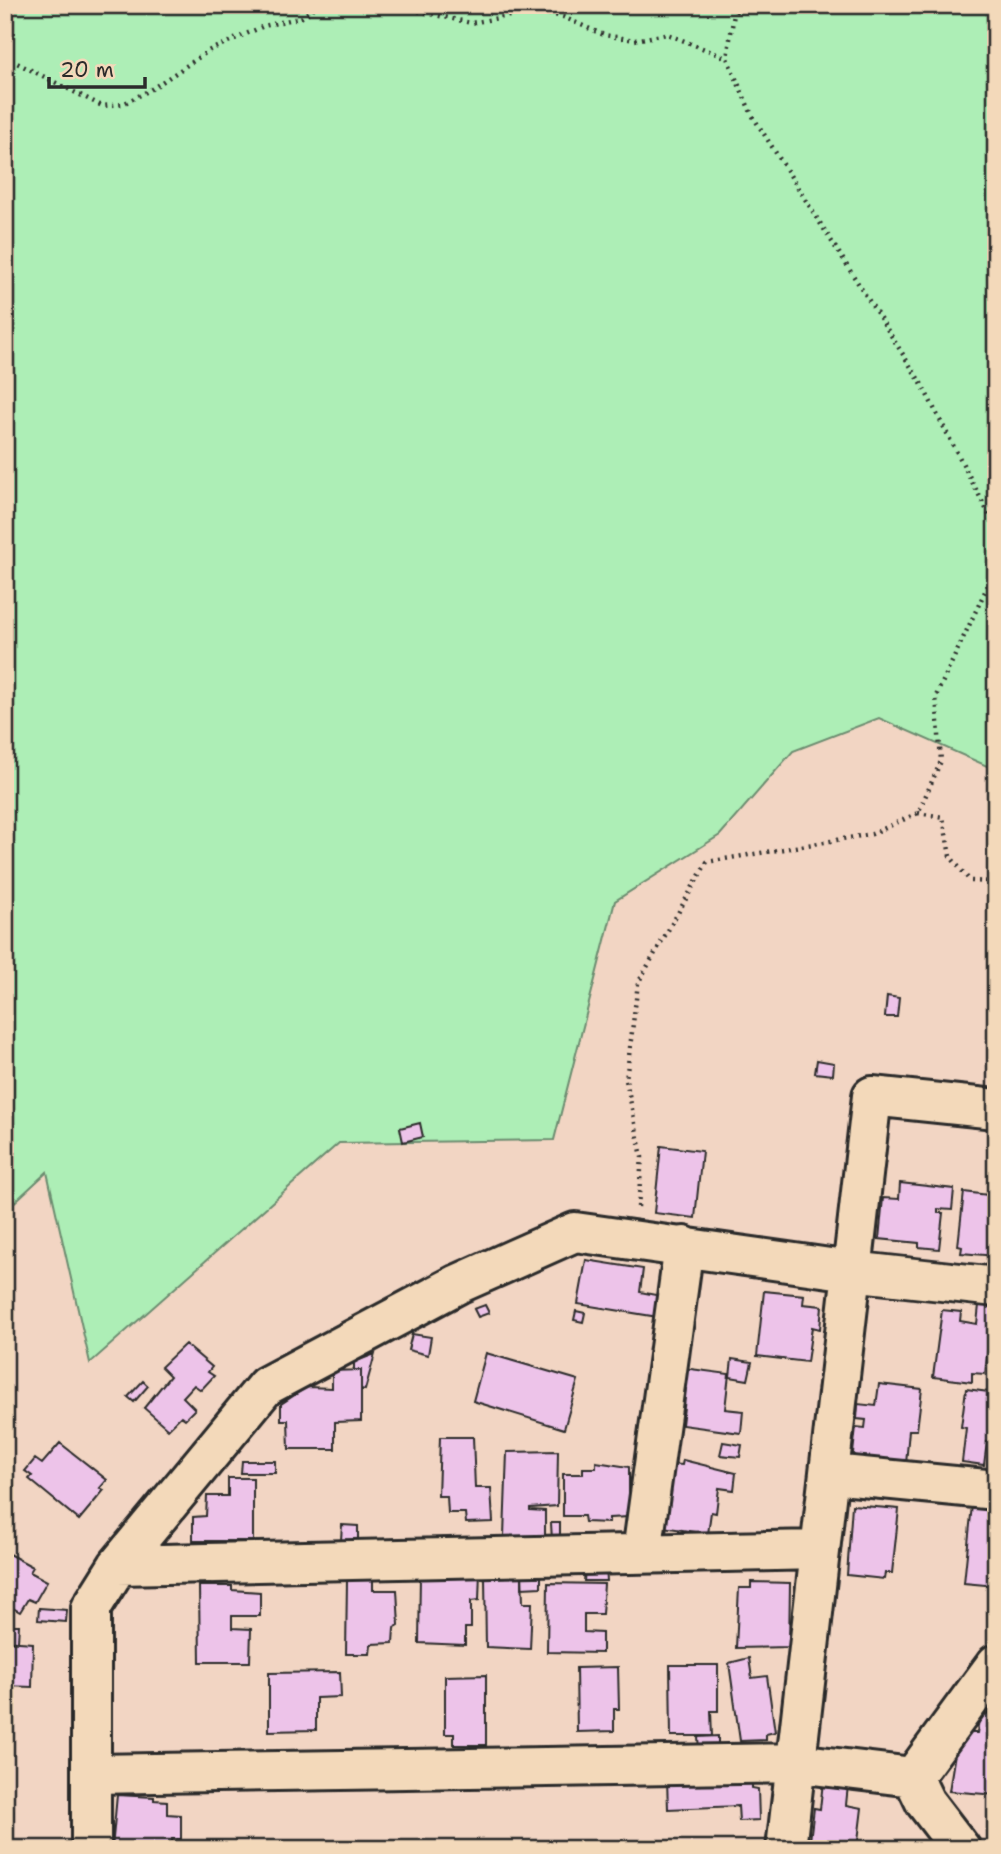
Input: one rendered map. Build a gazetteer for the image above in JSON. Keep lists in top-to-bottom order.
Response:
{
  "scale_bar": "20 m"
}
